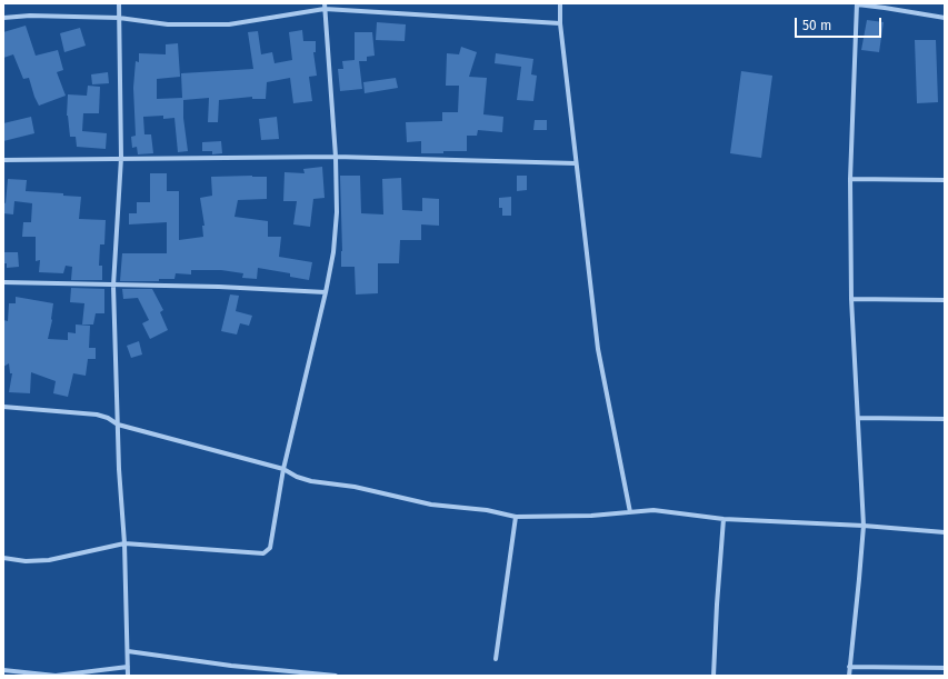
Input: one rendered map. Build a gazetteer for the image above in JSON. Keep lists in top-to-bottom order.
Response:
{
  "scale_bar": "50 m"
}
